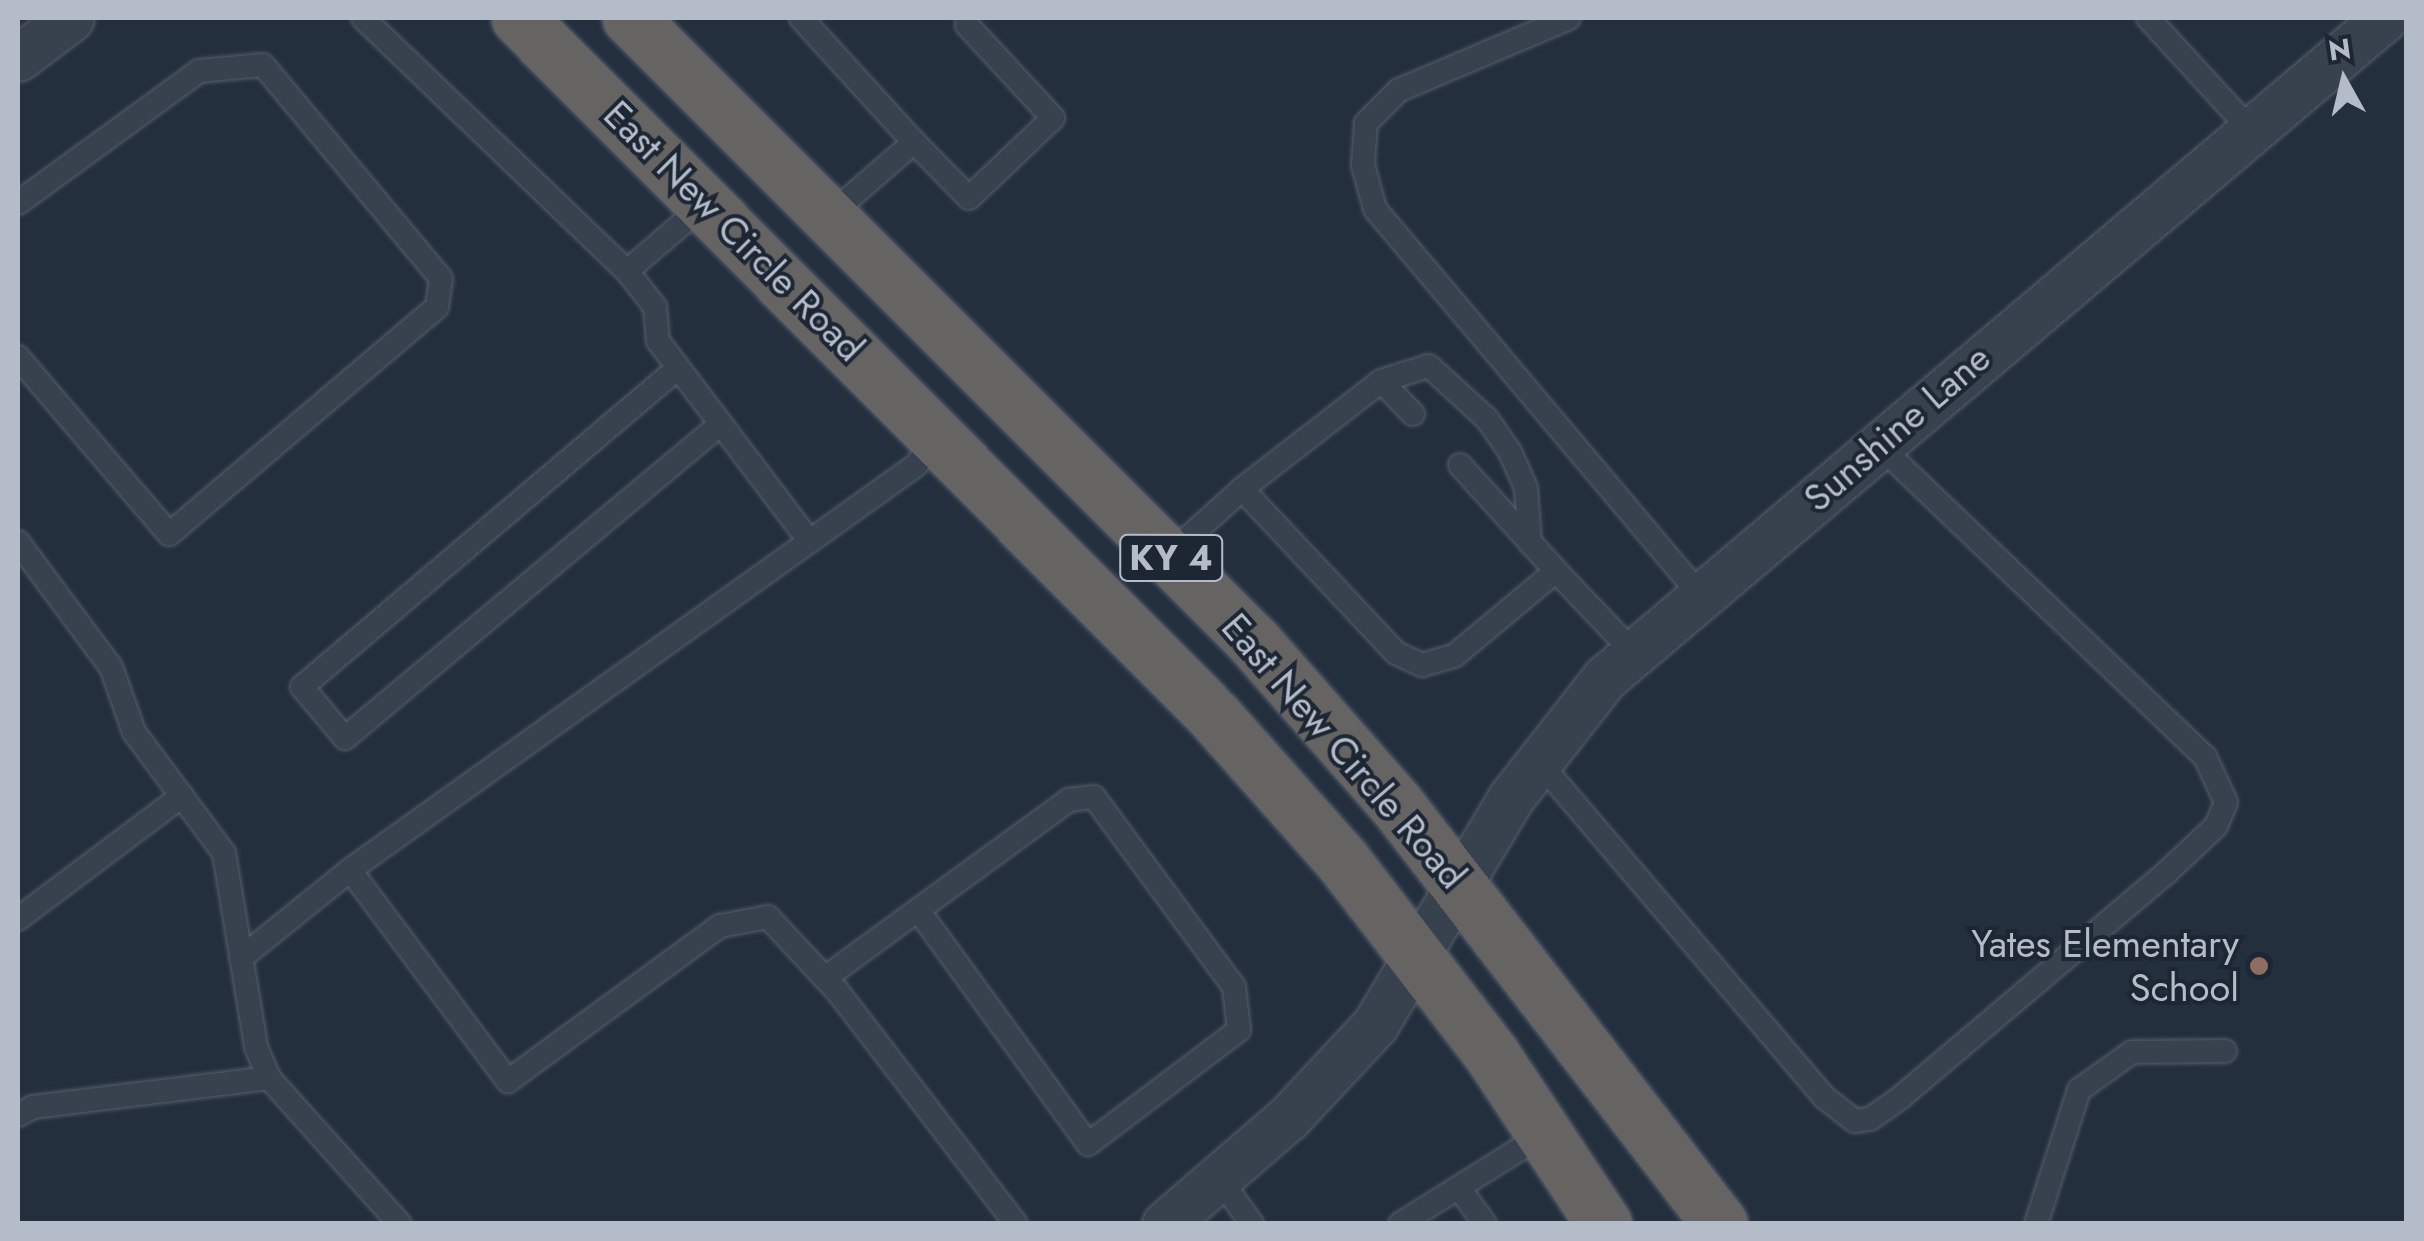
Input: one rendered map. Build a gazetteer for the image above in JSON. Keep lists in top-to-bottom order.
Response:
{
  "streets": {
    "highway": ["East New Circle Road", "KY 4"],
    "street": ["Sunshine Lane"]
  },
  "crossings": [
    ["East New Circle Road", "Sunshine Lane"]
  ],
  "places": ["Yates Elementary School"],
  "north": "top"
}
